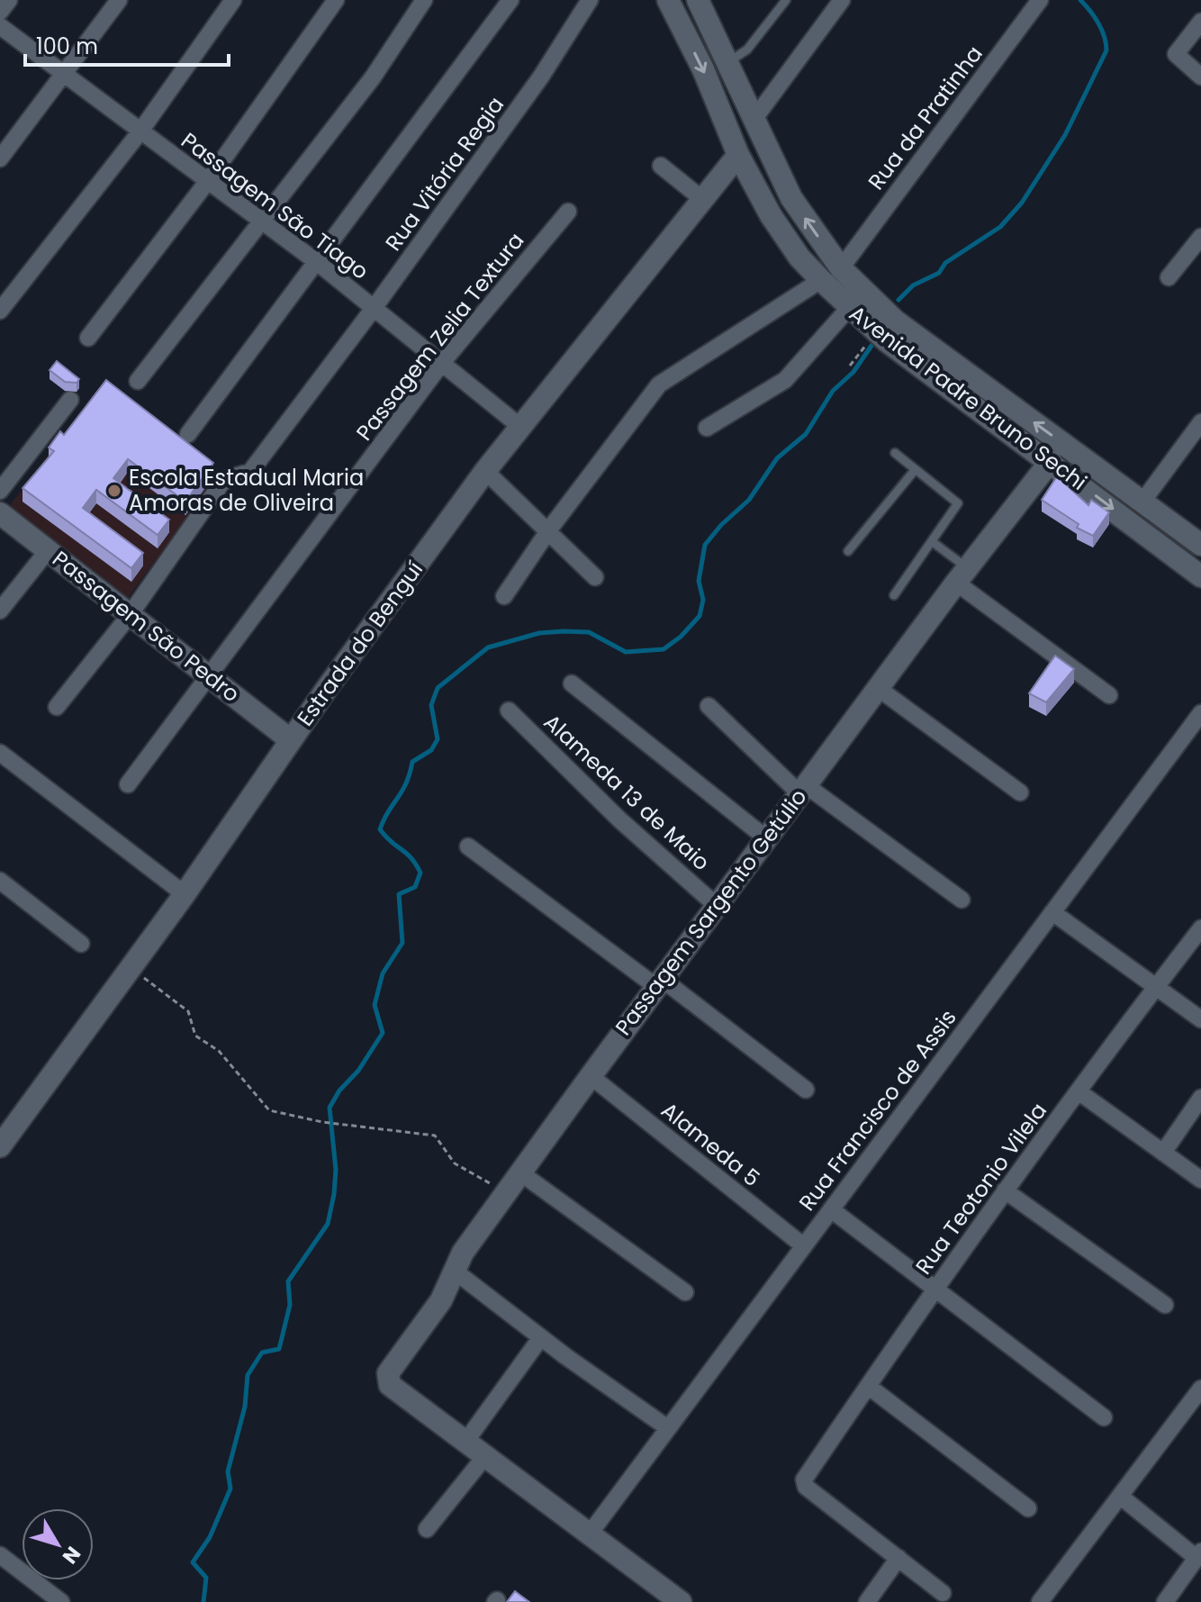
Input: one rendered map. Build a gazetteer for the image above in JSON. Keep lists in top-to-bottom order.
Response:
{
  "streets": {
    "street": [
      "Rua da Pratinha",
      "Rua Vitória Regia",
      "Passagem São Tiago",
      "Passagem Zelia Textura",
      "Avenida Padre Bruno Sechi",
      "Passagem São Pedro",
      "Estrada do Benguí",
      "Alameda 13 de Maio",
      "Passagem Sargento Getúlio",
      "Rua Francisco de Assis",
      "Alameda 5",
      "Rua Teotonio Vilela"
    ]
  },
  "crossings": [
    ["Rua da Pratinha", "Avenida Padre Bruno Sechi"],
    ["Rua Vitória Regia", "Passagem São Tiago"],
    ["Rua Vitória Regia", "Passagem São Pedro"],
    ["Passagem São Tiago", "Passagem Zelia Textura"],
    ["Passagem São Tiago", "Estrada do Benguí"],
    ["Passagem Zelia Textura", "Passagem São Pedro"],
    ["Avenida Padre Bruno Sechi", "Estrada do Benguí"],
    ["Avenida Padre Bruno Sechi", "Passagem Sargento Getúlio"],
    ["Passagem São Pedro", "Estrada do Benguí"],
    ["Alameda 13 de Maio", "Passagem Sargento Getúlio"],
    ["Passagem Sargento Getúlio", "Alameda 5"],
    ["Rua Francisco de Assis", "Alameda 5"]
  ],
  "places": ["Escola Estadual Maria Amoras de Oliveira"],
  "scale_bar": "100 m",
  "north": "bottom right"
}
